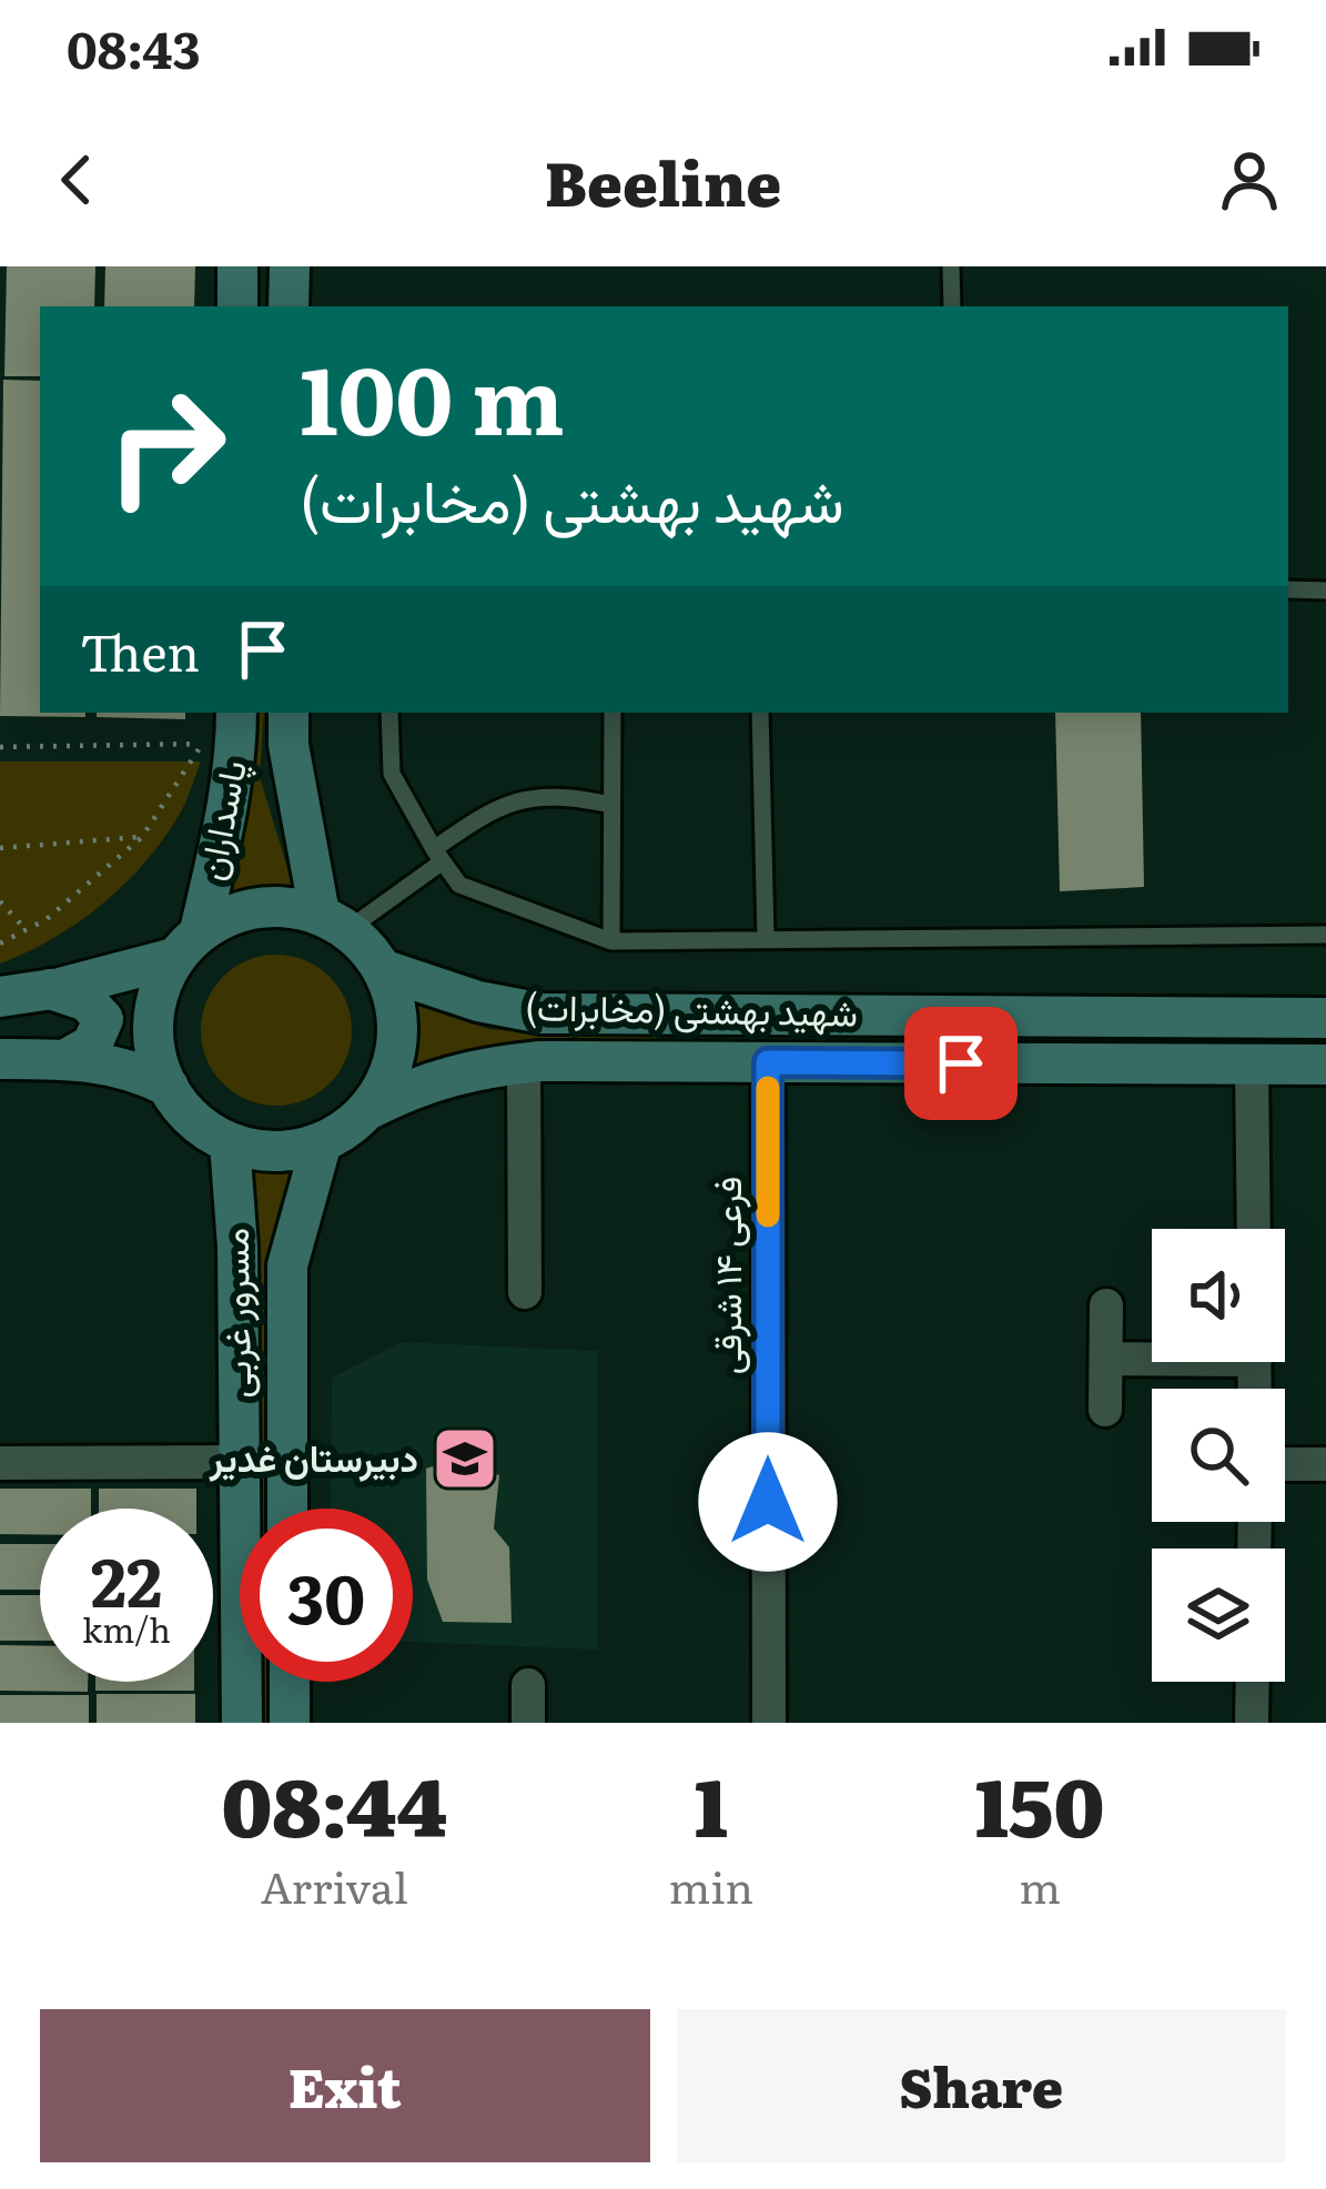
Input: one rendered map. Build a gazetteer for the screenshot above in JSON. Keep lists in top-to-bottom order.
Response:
{
  "streets": {
    "main road": ["پاسداران", "شهید بهشتی (مخابرات)", "مسرور غربی"],
    "street": ["فرعی ۱۴ شرقی"]
  },
  "crossings": [
    ["پاسداران", "شهید بهشتی (مخابرات)"],
    ["پاسداران", "مسرور غربی"],
    ["شهید بهشتی (مخابرات)", "فرعی ۱۴ شرقی"],
    ["شهید بهشتی (مخابرات)", "مسرور غربی"]
  ],
  "places": {
    "school or university": ["دبیرستان غدیر"]
  },
  "page": {
    "status": "08:43",
    "header": "Beeline",
    "turn": ["100 m", "شهید بهشتی (مخابرات)"],
    "then": "Then",
    "speed": "22 km/h",
    "limit": "30",
    "eta": [
      "08:44",
      "Arrival",
      "1",
      "min",
      "150",
      "m"
    ],
    "buttons": ["Exit", "Share"]
  }
}
